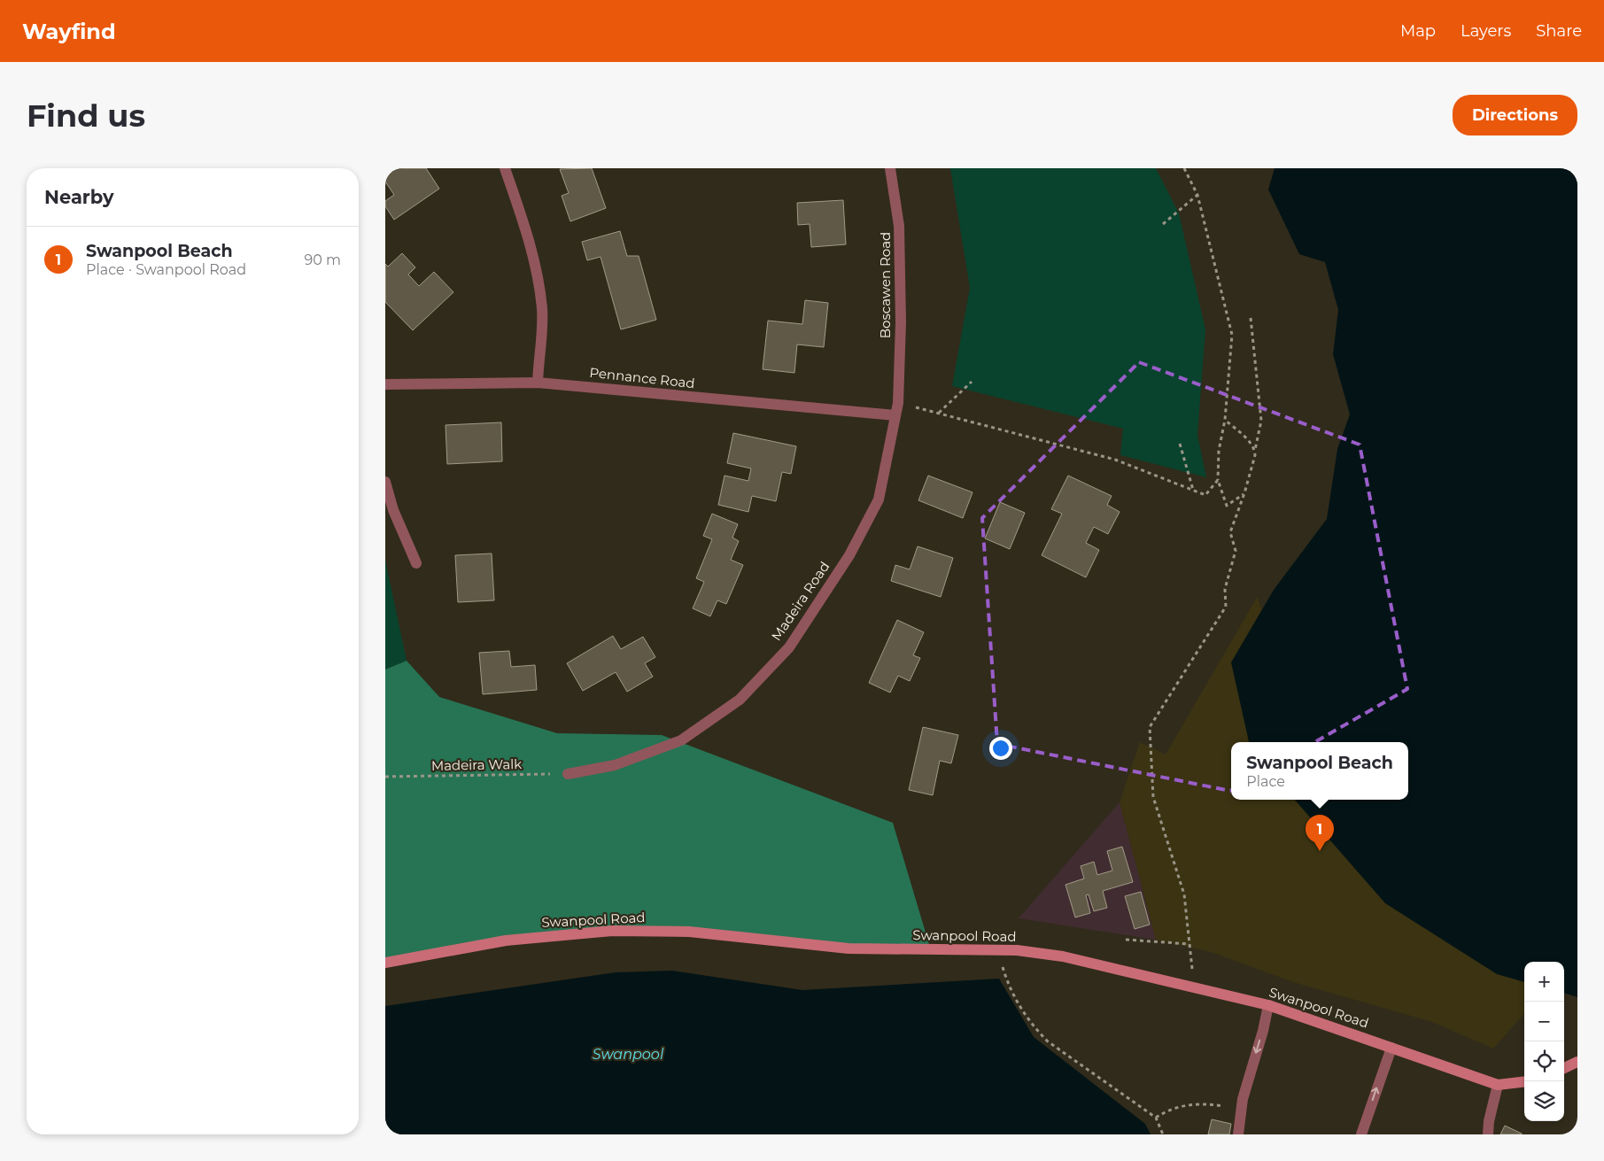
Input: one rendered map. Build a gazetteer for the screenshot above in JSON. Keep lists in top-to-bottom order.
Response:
{
  "streets": {
    "street": [
      "Boscawen Road",
      "Pennance Road",
      "Madeira Road",
      "Swanpool Road"
    ],
    "path": ["Madeira Walk"]
  },
  "crossings": [
    ["Boscawen Road", "Madeira Road"],
    ["Pennance Road", "Madeira Road"],
    ["Madeira Road", "Madeira Walk"]
  ],
  "water": ["Swanpool"],
  "page": {
    "header": "Wayfind",
    "nav": ["Map", "Layers", "Share"],
    "buttons": "Directions",
    "title": "Find us",
    "heading": "Nearby",
    "list": [
      {
        "mark": "1",
        "name": "Swanpool Beach",
        "note": "Place · Swanpool Road",
        "value": "90 m"
      }
    ],
    "popup": ["Swanpool Beach", "Place"],
    "pins": "1",
    "map_buttons": ["+", "−"]
  }
}
